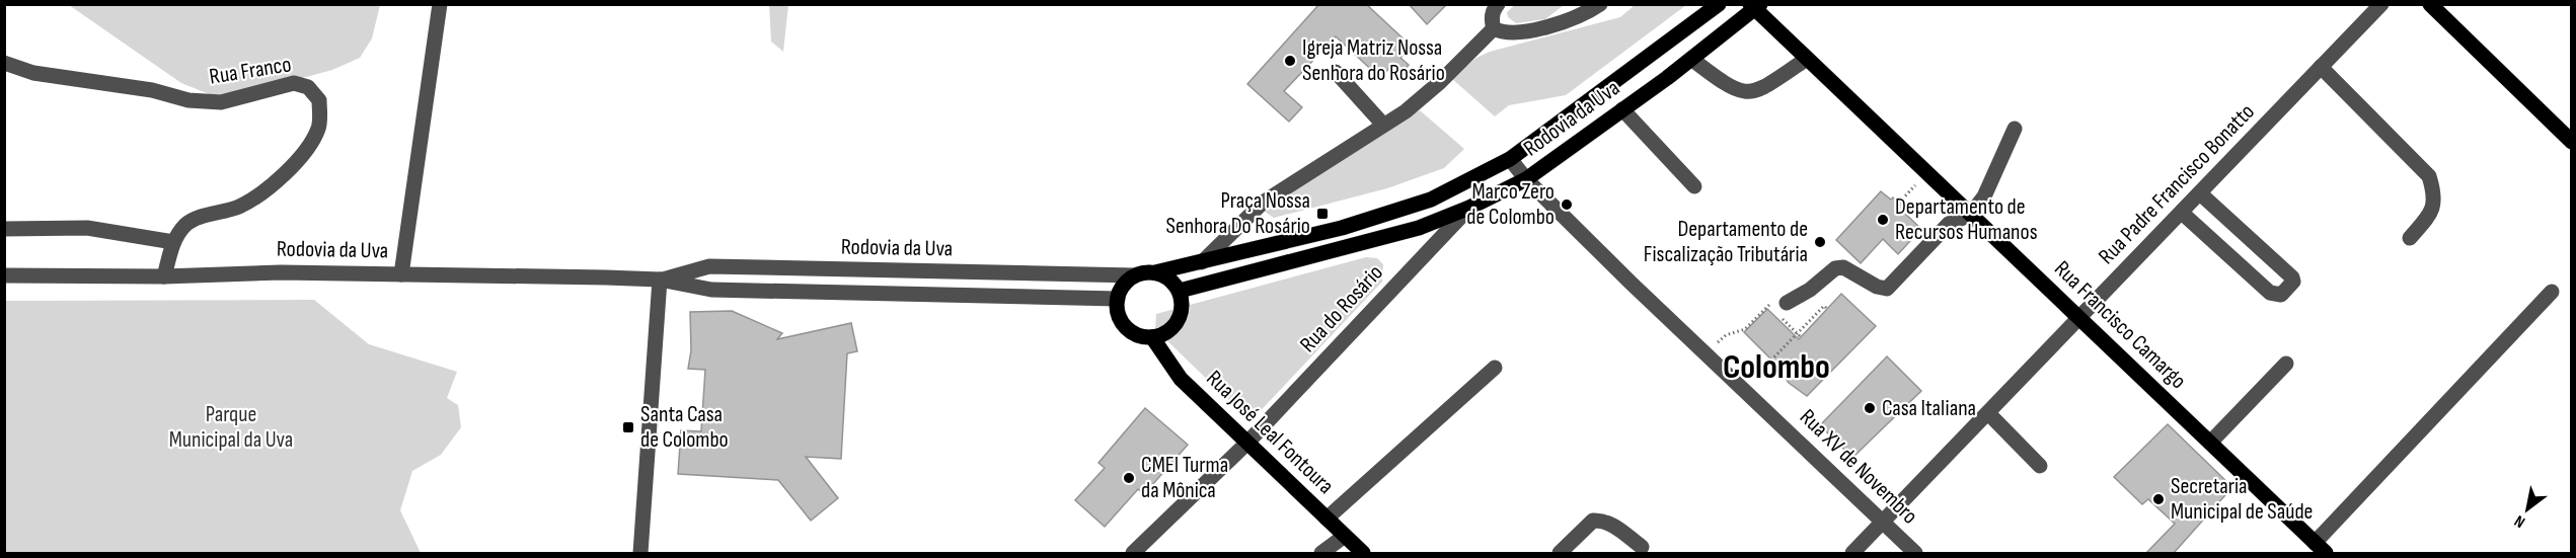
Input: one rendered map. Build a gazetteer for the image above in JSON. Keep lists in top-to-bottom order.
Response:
{
  "streets": {
    "main road": ["Rodovia da Uva", "Rua Francisco Camargo", "Rua José Leal Fontoura"],
    "street": [
      "Rua Franco",
      "Rua Padre Francisco Bonatto",
      "Rua do Rosário",
      "Rua XV de Novembro"
    ]
  },
  "crossings": [
    ["Rodovia da Uva", "Rua do Rosário"],
    ["Rodovia da Uva", "Rua Francisco Camargo"],
    ["Rodovia da Uva", "Rua José Leal Fontoura"],
    ["Rodovia da Uva", "Rua XV de Novembro"],
    ["Rua Padre Francisco Bonatto", "Rua Francisco Camargo"],
    ["Rua Padre Francisco Bonatto", "Rua XV de Novembro"],
    ["Rua do Rosário", "Rua José Leal Fontoura"]
  ],
  "districts": ["Colombo"],
  "parks": ["Parque Municipal da Uva"],
  "places": {
    "other": [
      "Igreja Matriz Nossa Senhora do Rosário",
      "Marco Zero de Colombo",
      "Departamento de Recursos Humanos",
      "Departamento de Fiscalização Tributária",
      "Casa Italiana",
      "CMEI Turma da Mônica",
      "Secretaria Municipal de Saúde"
    ],
    "transit": ["Praça Nossa Senhora Do Rosário", "Santa Casa de Colombo"]
  },
  "north": "bottom left"
}
